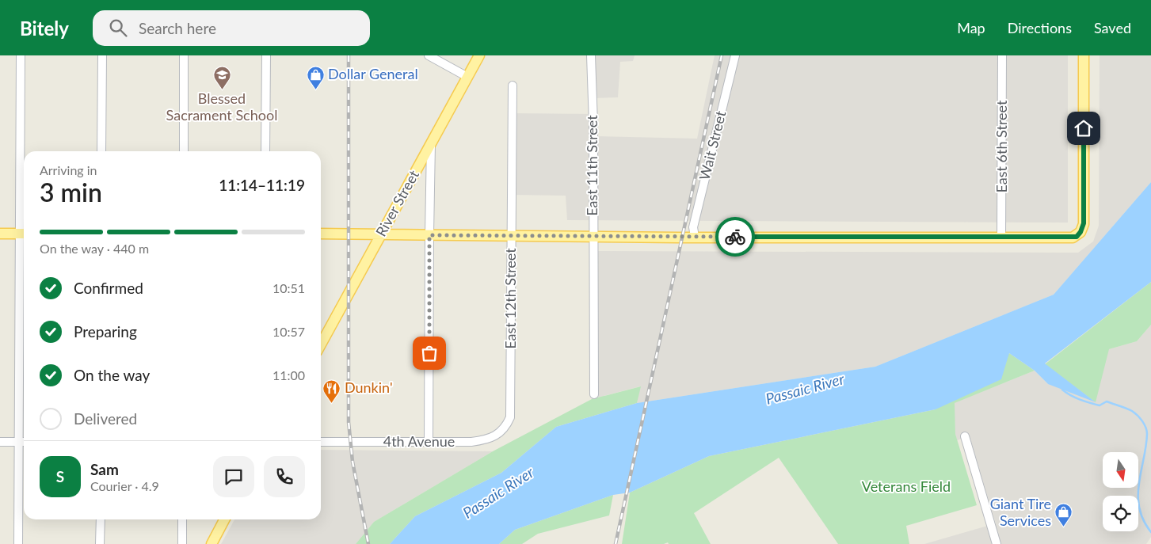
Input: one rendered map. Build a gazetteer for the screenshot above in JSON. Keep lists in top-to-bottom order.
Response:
{
  "streets": {
    "main road": ["River Street"],
    "street": [
      "Wait Street",
      "East 6th Street",
      "East 11th Street",
      "East 12th Street",
      "4th Avenue"
    ]
  },
  "crossings": [
    ["East 12th Street", "4th Avenue"]
  ],
  "water": ["Passaic River"],
  "parks": ["Veterans Field"],
  "places": {
    "shop": ["Dollar General", "Giant Tire Services"],
    "school or university": ["Blessed Sacrament School"],
    "restaurant": ["Dunkin'"]
  },
  "north": "bottom",
  "page": {
    "header": "Bitely",
    "search": "Search here",
    "nav": ["Map", "Directions", "Saved"],
    "heading": ["3 min", "Arriving in", "11:14–11:19"],
    "panel": ["Sam", "Courier · 4.9"],
    "bar": "On the way · 440 m",
    "list": [
      ["Confirmed", "10:51"],
      ["Preparing", "10:57"],
      ["On the way", "11:00"],
      "Delivered"
    ],
    "round": "S"
  }
}
